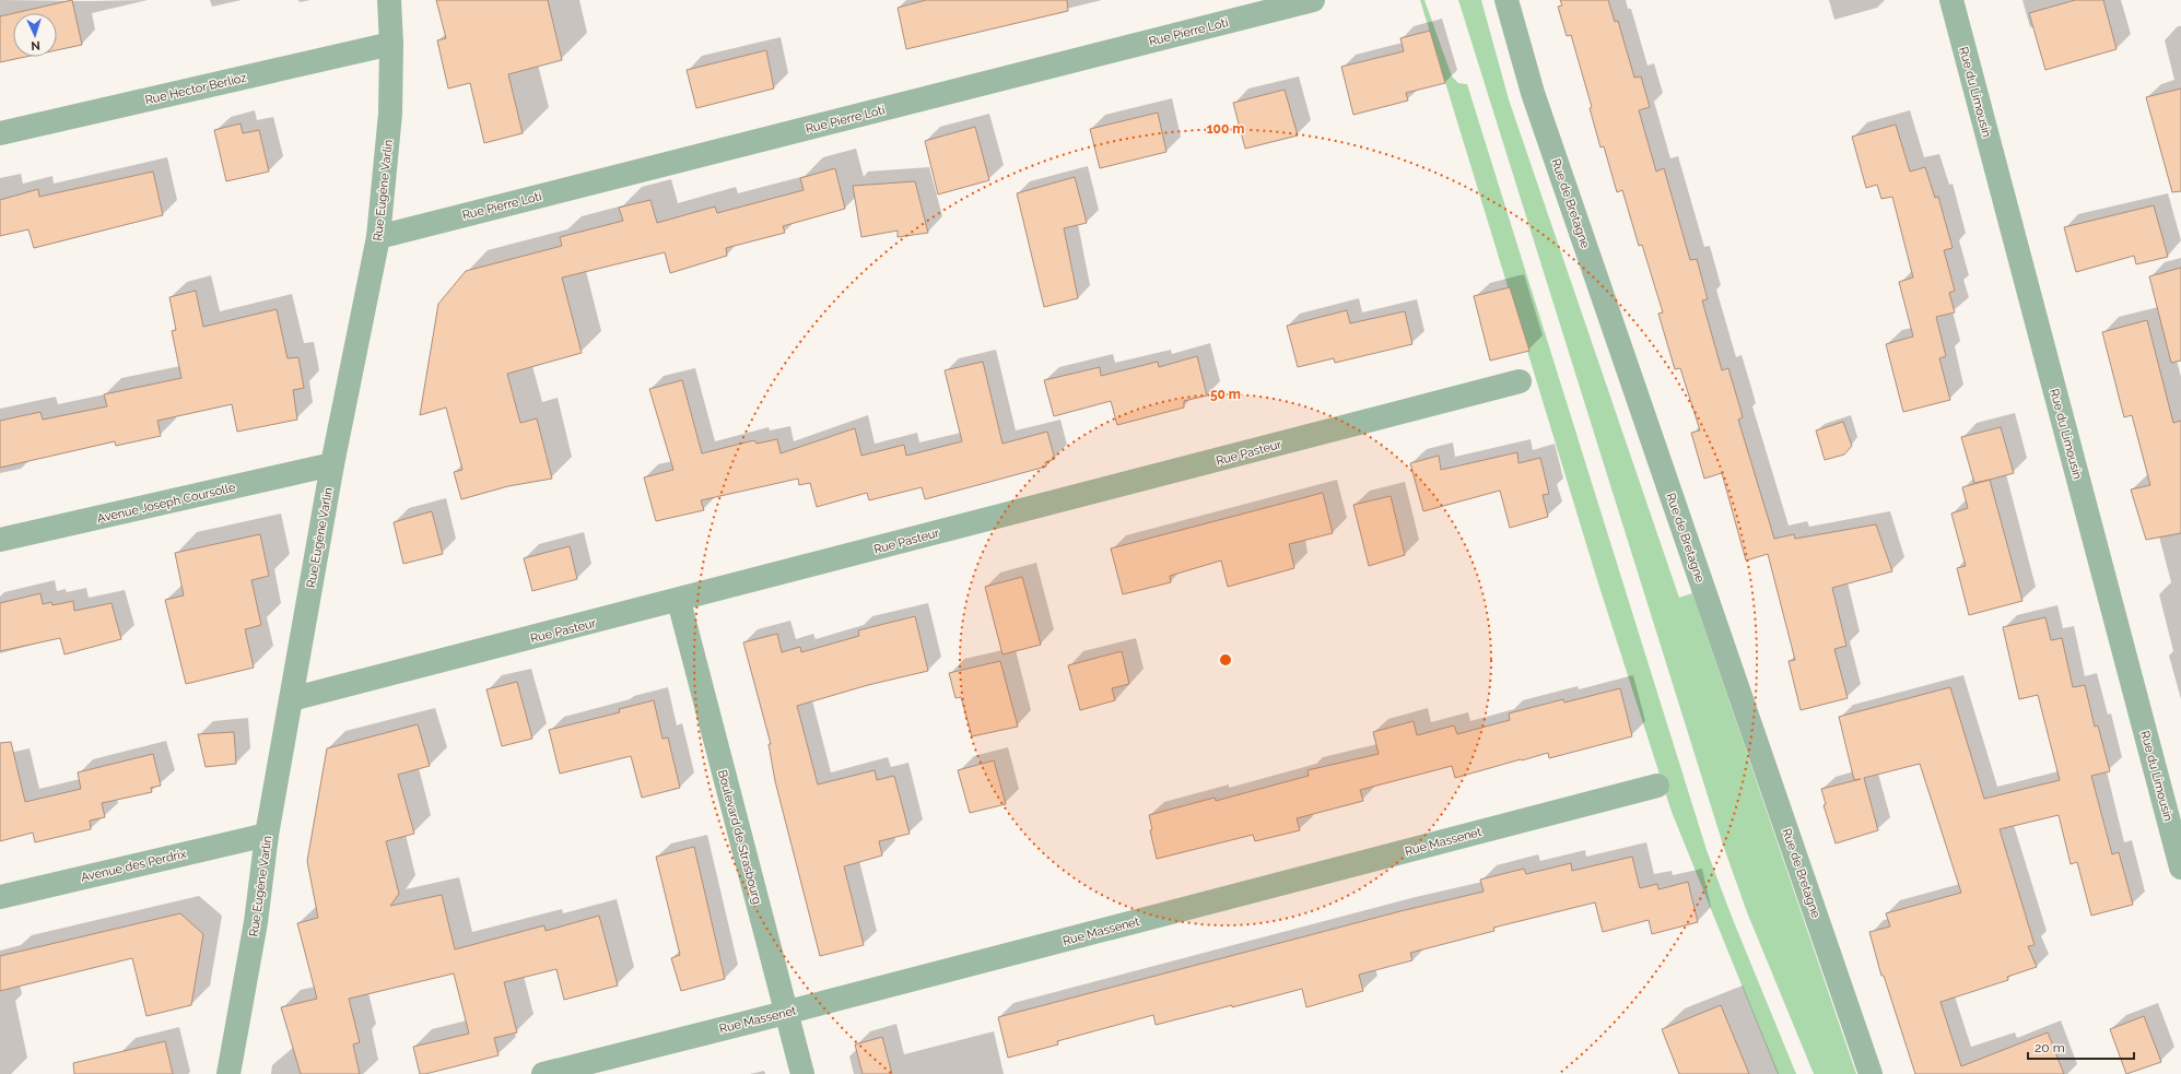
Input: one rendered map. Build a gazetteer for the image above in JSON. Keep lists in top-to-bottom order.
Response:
{
  "streets": {
    "street": [
      "Rue Pierre Loti",
      "Rue Hector Berlioz",
      "Rue du Limousin",
      "Rue Eugène Varlin",
      "Rue de Bretagne",
      "Rue Pasteur",
      "Avenue Joseph Coursolle",
      "Boulevard de Strasbourg",
      "Rue Massenet",
      "Avenue des Perdrix"
    ]
  },
  "crossings": [
    ["Rue Pierre Loti", "Rue Eugène Varlin"],
    ["Rue Hector Berlioz", "Rue Eugène Varlin"],
    ["Rue Eugène Varlin", "Rue Pasteur"],
    ["Rue Eugène Varlin", "Avenue Joseph Coursolle"],
    ["Rue Eugène Varlin", "Avenue des Perdrix"],
    ["Rue Pasteur", "Boulevard de Strasbourg"],
    ["Boulevard de Strasbourg", "Rue Massenet"]
  ],
  "scale_bar": "20 m",
  "north": "bottom",
  "rings": ["100 m", "50 m"]
}
